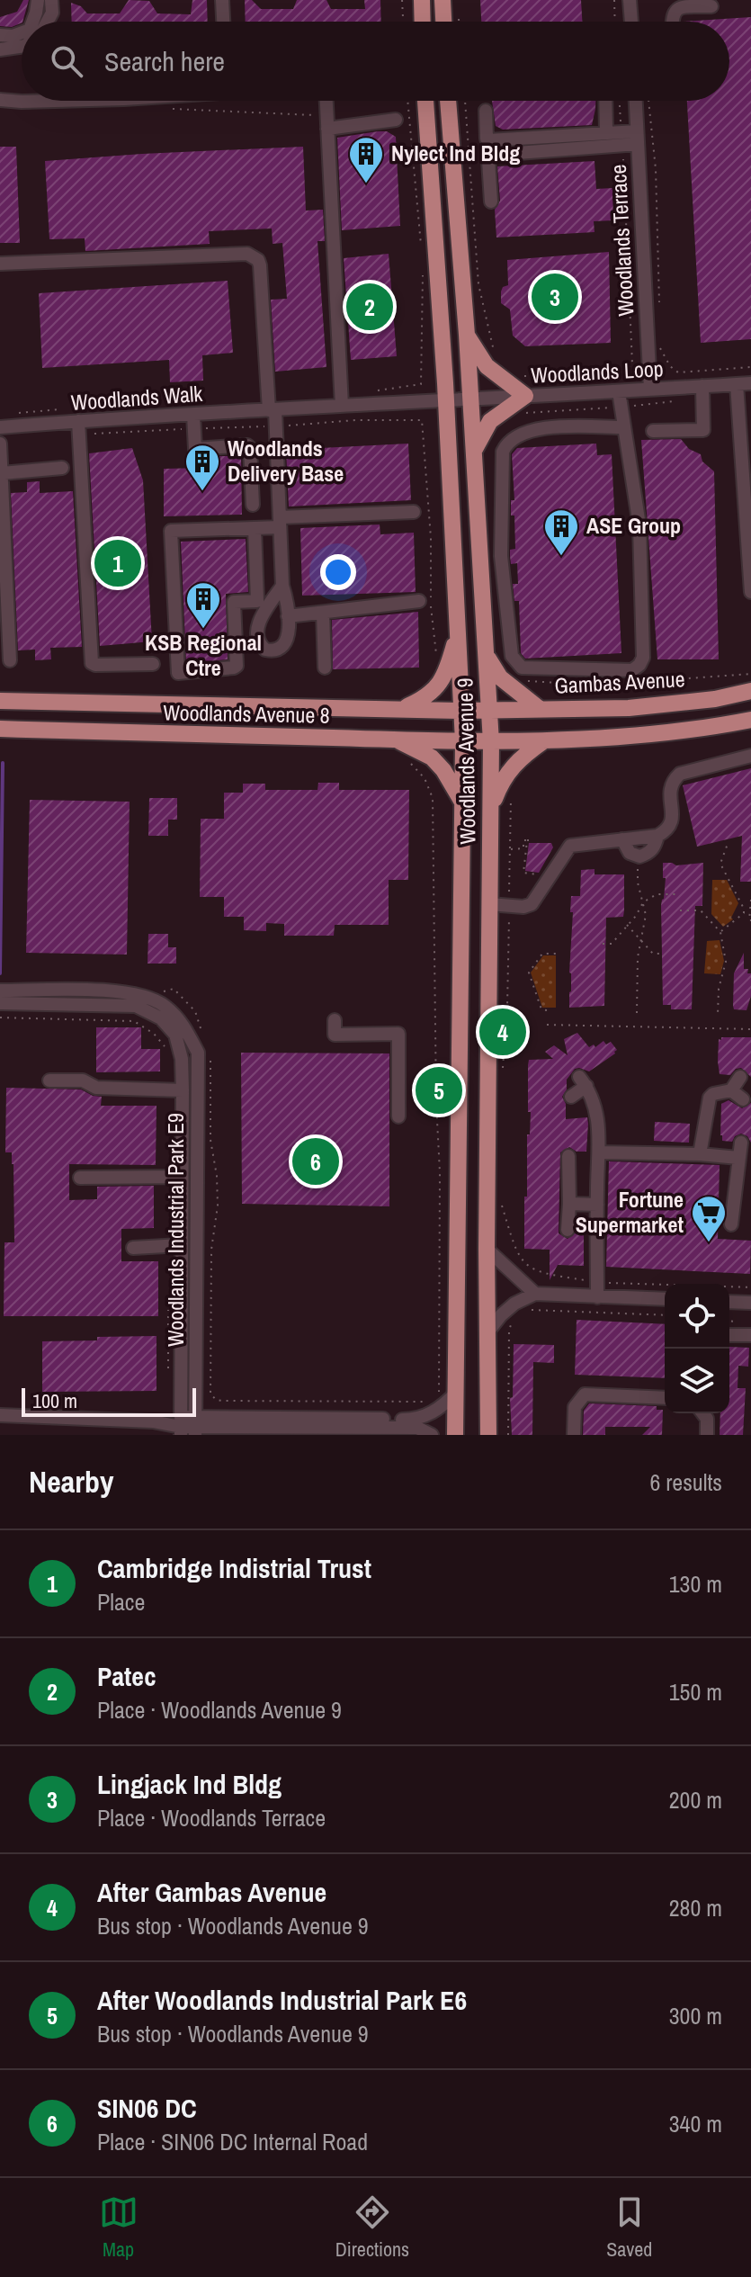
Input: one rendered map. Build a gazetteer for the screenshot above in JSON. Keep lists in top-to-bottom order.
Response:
{
  "streets": {
    "main road": ["Gambas Avenue", "Woodlands Avenue 8", "Woodlands Avenue 9"],
    "street": [
      "Woodlands Terrace",
      "Woodlands Loop",
      "Woodlands Walk",
      "Woodlands Industrial Park E9"
    ]
  },
  "crossings": [
    ["Woodlands Terrace", "Woodlands Loop"],
    ["Woodlands Loop", "Woodlands Walk"],
    ["Woodlands Loop", "Woodlands Avenue 9"],
    ["Woodlands Walk", "Woodlands Avenue 9"],
    ["Gambas Avenue", "Woodlands Avenue 8"],
    ["Gambas Avenue", "Woodlands Avenue 9"],
    ["Woodlands Avenue 8", "Woodlands Avenue 9"]
  ],
  "places": {
    "building": [
      "Nylect Ind Bldg",
      "Woodlands Delivery Base",
      "ASE Group",
      "KSB Regional Ctre"
    ],
    "supermarket": ["Fortune Supermarket"]
  },
  "scale_bar": "100 m",
  "page": {
    "search": "Search here",
    "pins": [
      "3",
      "2",
      "1",
      "4",
      "5",
      "6"
    ],
    "scale": "100 m",
    "heading": ["Nearby", "6 results"],
    "list": [
      {
        "mark": "1",
        "name": "Cambridge Indistrial Trust",
        "note": "Place",
        "value": "130 m"
      },
      {
        "mark": "2",
        "name": "Patec",
        "note": "Place · Woodlands Avenue 9",
        "value": "150 m"
      },
      {
        "mark": "3",
        "name": "Lingjack Ind Bldg",
        "note": "Place · Woodlands Terrace",
        "value": "200 m"
      },
      {
        "mark": "4",
        "name": "After Gambas Avenue",
        "note": "Bus stop · Woodlands Avenue 9",
        "value": "280 m"
      },
      {
        "mark": "5",
        "name": "After Woodlands Industrial Park E6",
        "note": "Bus stop · Woodlands Avenue 9",
        "value": "300 m"
      },
      {
        "mark": "6",
        "name": "SIN06 DC",
        "note": "Place · SIN06 DC Internal Road",
        "value": "340 m"
      }
    ],
    "nav": ["Map", "Directions", "Saved"]
  }
}
